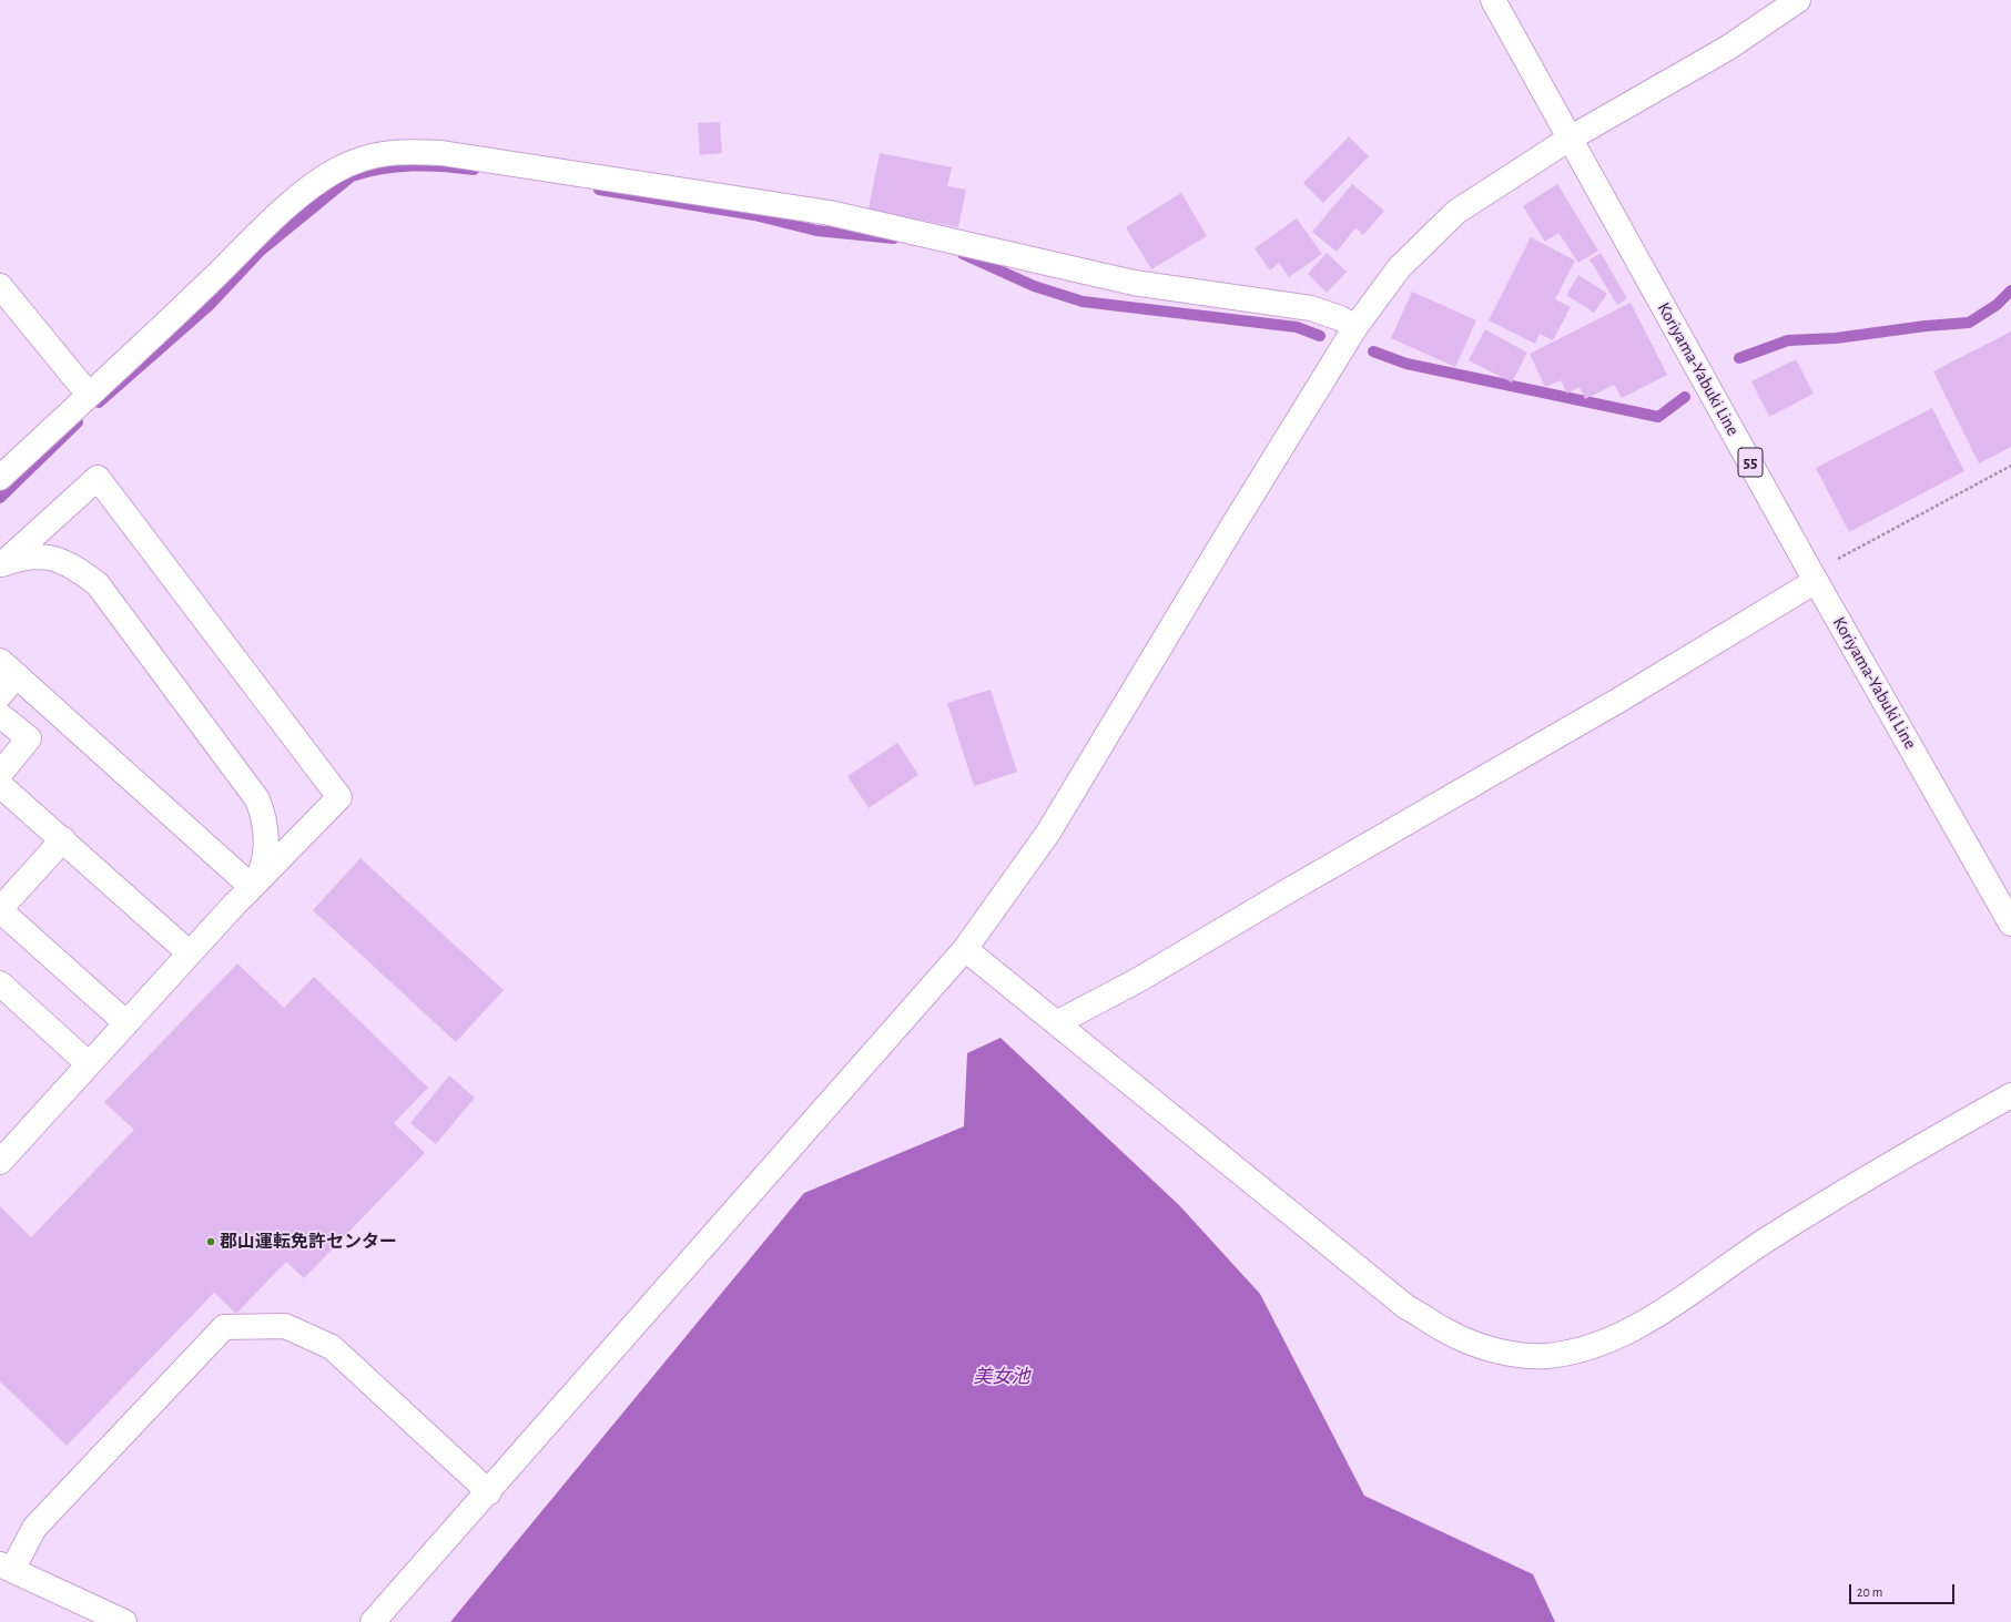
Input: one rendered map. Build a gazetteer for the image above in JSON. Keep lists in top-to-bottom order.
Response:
{
  "streets": {
    "street": ["Koriyama-Yabuki Line", "55"]
  },
  "water": ["美女池"],
  "places": ["郡山運転免許センター"],
  "scale_bar": "20 m"
}
